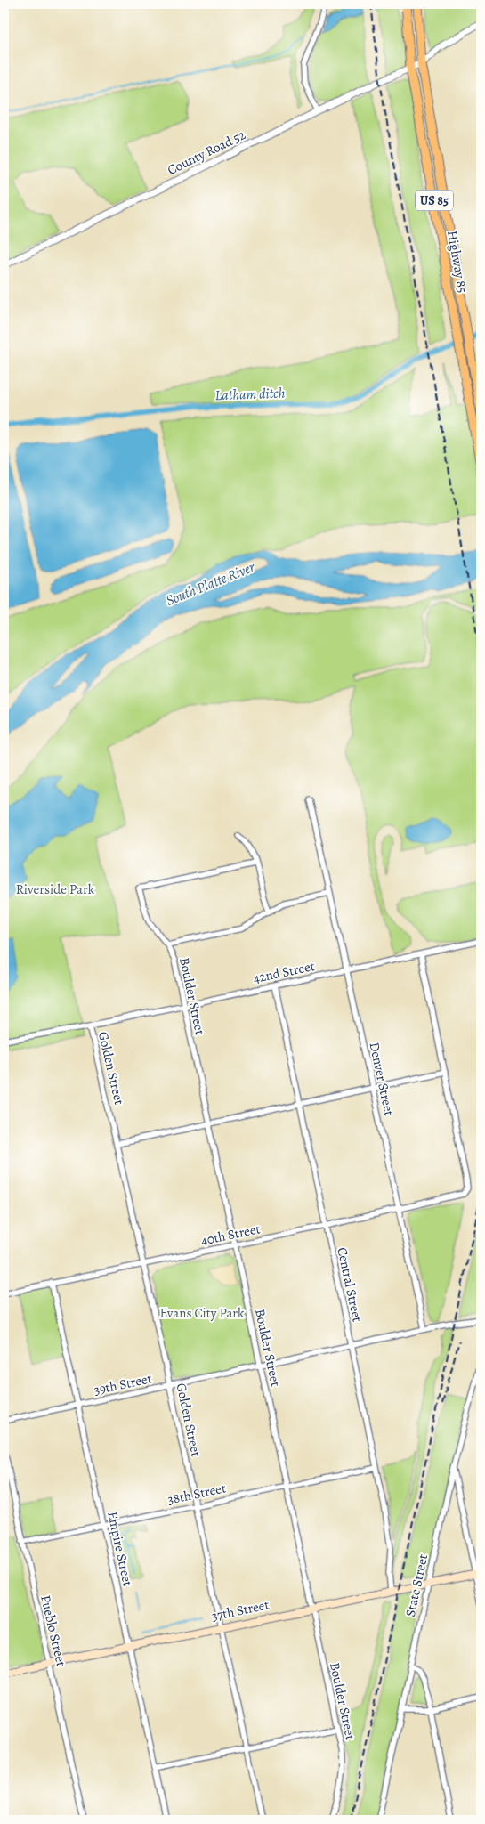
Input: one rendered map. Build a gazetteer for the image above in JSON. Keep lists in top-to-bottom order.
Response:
{
  "streets": {
    "highway": ["US 85", "Highway 85"],
    "main road": ["37th Street"],
    "street": [
      "County Road 52",
      "42nd Street",
      "Boulder Street",
      "Golden Street",
      "Denver Street",
      "40th Street",
      "Central Street",
      "39th Street",
      "38th Street",
      "Empire Street",
      "State Street",
      "Pueblo Street"
    ]
  },
  "crossings": [
    ["County Road 52", "Highway 85"],
    ["42nd Street", "Boulder Street"],
    ["42nd Street", "Golden Street"],
    ["42nd Street", "Denver Street"],
    ["42nd Street", "Central Street"],
    ["Boulder Street", "40th Street"],
    ["Boulder Street", "39th Street"],
    ["Boulder Street", "38th Street"],
    ["Boulder Street", "37th Street"],
    ["Golden Street", "40th Street"],
    ["Golden Street", "39th Street"],
    ["Golden Street", "38th Street"],
    ["Golden Street", "37th Street"],
    ["Denver Street", "40th Street"],
    ["Denver Street", "39th Street"],
    ["40th Street", "Central Street"],
    ["40th Street", "Empire Street"],
    ["Central Street", "39th Street"],
    ["Central Street", "38th Street"],
    ["Central Street", "37th Street"],
    ["39th Street", "Empire Street"],
    ["38th Street", "Empire Street"],
    ["38th Street", "Pueblo Street"],
    ["Empire Street", "37th Street"],
    ["State Street", "37th Street"],
    ["37th Street", "Pueblo Street"]
  ],
  "water": ["Latham ditch", "South Platte River"],
  "parks": ["Riverside Park", "Evans City Park"]
}
